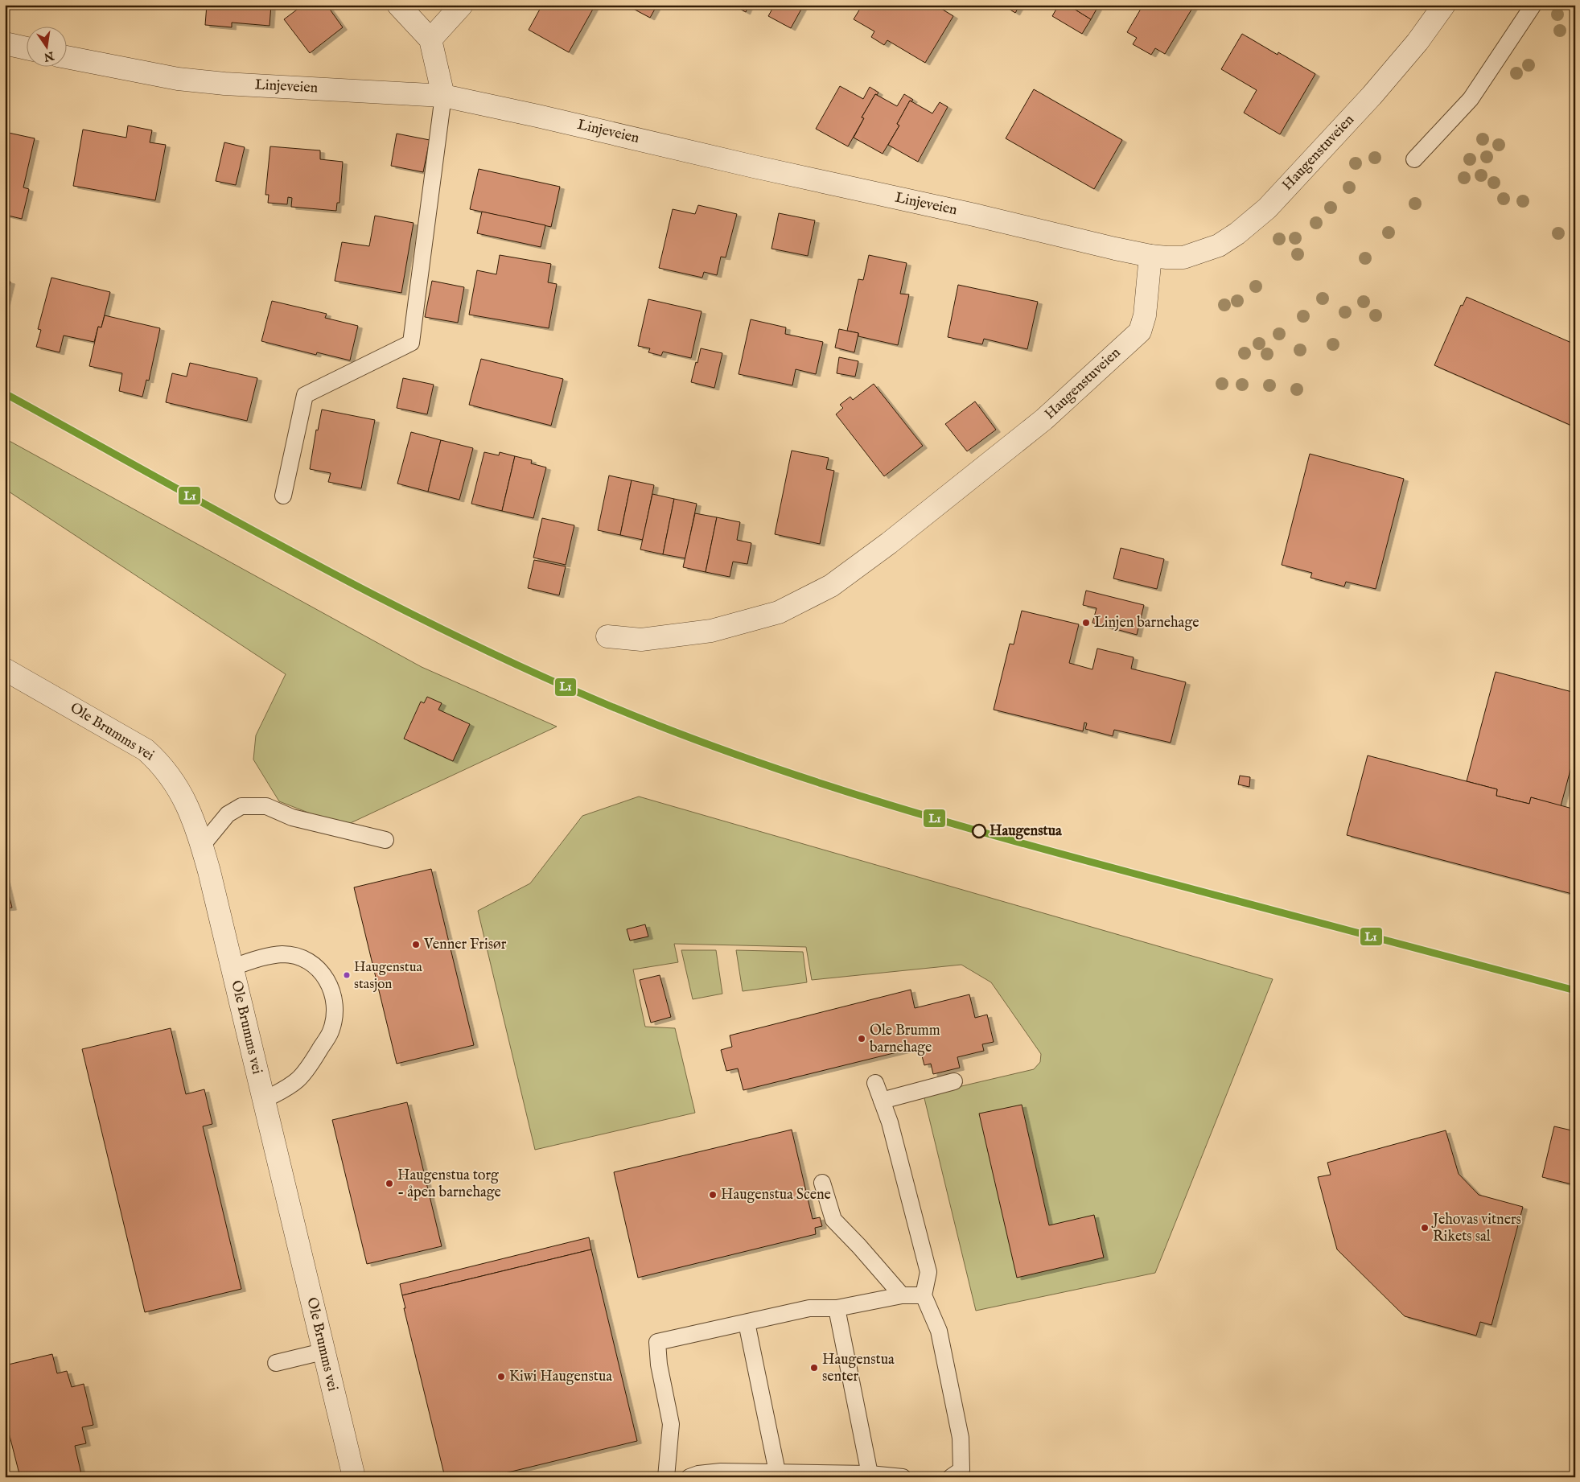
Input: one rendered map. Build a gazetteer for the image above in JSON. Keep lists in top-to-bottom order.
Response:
{
  "streets": {
    "street": ["Linjeveien", "Haugenstuveien", "Ole Brumms vei"]
  },
  "crossings": [
    ["Linjeveien", "Haugenstuveien"]
  ],
  "places": [
    "Linjen barnehage",
    "Haugenstua",
    "Venner Frisør",
    "Haugenstua stasjon",
    "Ole Brumm barnehage",
    "Haugenstua torg - åpen barnehage",
    "Haugenstua Scene",
    "Jehovas vitners Rikets sal",
    "Haugenstua senter",
    "Kiwi Haugenstua"
  ],
  "lines": ["transit line L1"],
  "north": "bottom"
}
